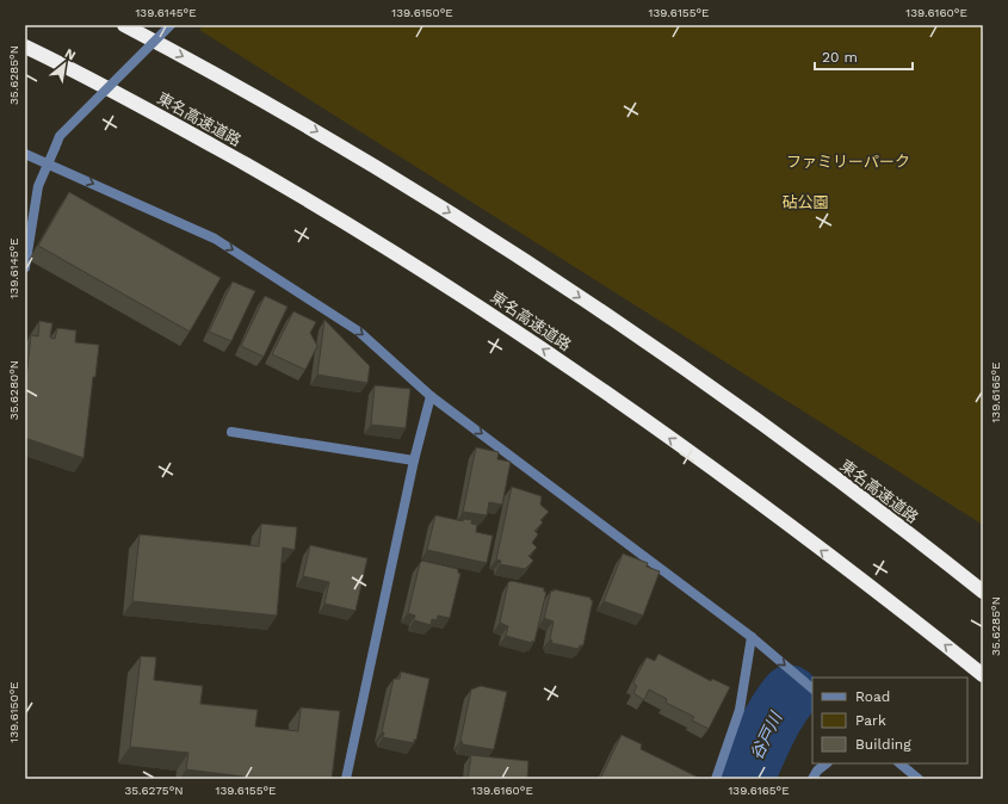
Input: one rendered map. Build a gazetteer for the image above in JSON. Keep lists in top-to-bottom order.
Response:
{
  "streets": {
    "highway": ["東名高速道路"]
  },
  "water": ["谷戸川"],
  "parks": ["ファミリーパーク", "砧公園"],
  "legend": ["Road", "Park", "Building"],
  "scale_bar": "20 m",
  "north": "top right",
  "coordinates": [
    "139.6145°E",
    "139.6150°E",
    "139.6155°E",
    "139.6160°E",
    "35.6285°N",
    "35.6280°N",
    "139.6165°E",
    "35.6275°N"
  ]
}
